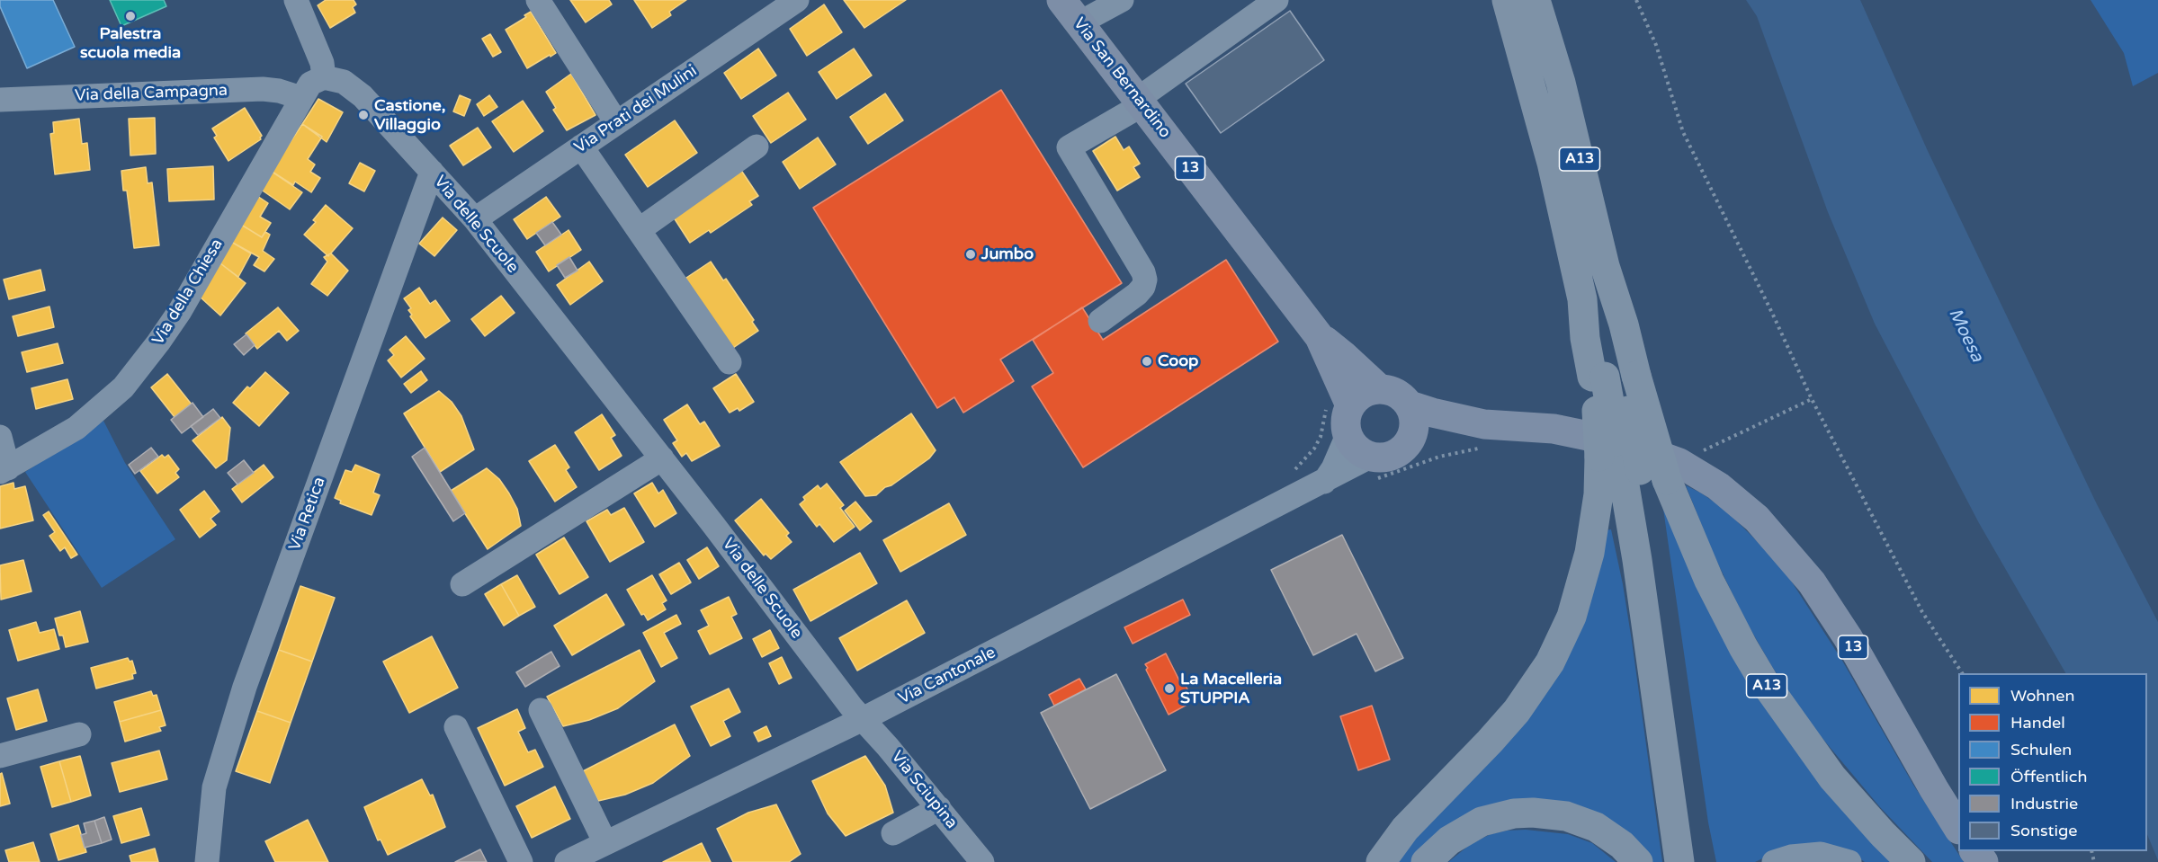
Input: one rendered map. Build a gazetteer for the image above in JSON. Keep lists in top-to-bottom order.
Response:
{
  "streets": {
    "highway": ["A13"],
    "main road": ["Via San Bernardino", "13"],
    "street": [
      "Via della Campagna",
      "Via Prati dei Mulini",
      "Via delle Scuole",
      "Via della Chiesa",
      "Via Retica",
      "Via Cantonale",
      "Via Sciupina"
    ]
  },
  "crossings": [
    ["Via San Bernardino", "13"],
    ["Via San Bernardino", "Via Cantonale"],
    ["Via della Campagna", "Via della Chiesa"],
    ["Via Prati dei Mulini", "Via delle Scuole"],
    ["A13", "13"],
    ["13", "Via Cantonale"],
    ["Via delle Scuole", "Via della Chiesa"],
    ["Via delle Scuole", "Via Retica"],
    ["Via delle Scuole", "Via Cantonale"],
    ["Via delle Scuole", "Via Sciupina"],
    ["Via Cantonale", "Via Sciupina"]
  ],
  "water": ["Moesa"],
  "places": [
    "Palestra scuola media",
    "Castione, Villaggio",
    "Jumbo",
    "Coop",
    "La Macelleria STUPPIA"
  ],
  "legend": [
    "Wohnen",
    "Handel",
    "Schulen",
    "Öffentlich",
    "Industrie",
    "Sonstige"
  ]
}
